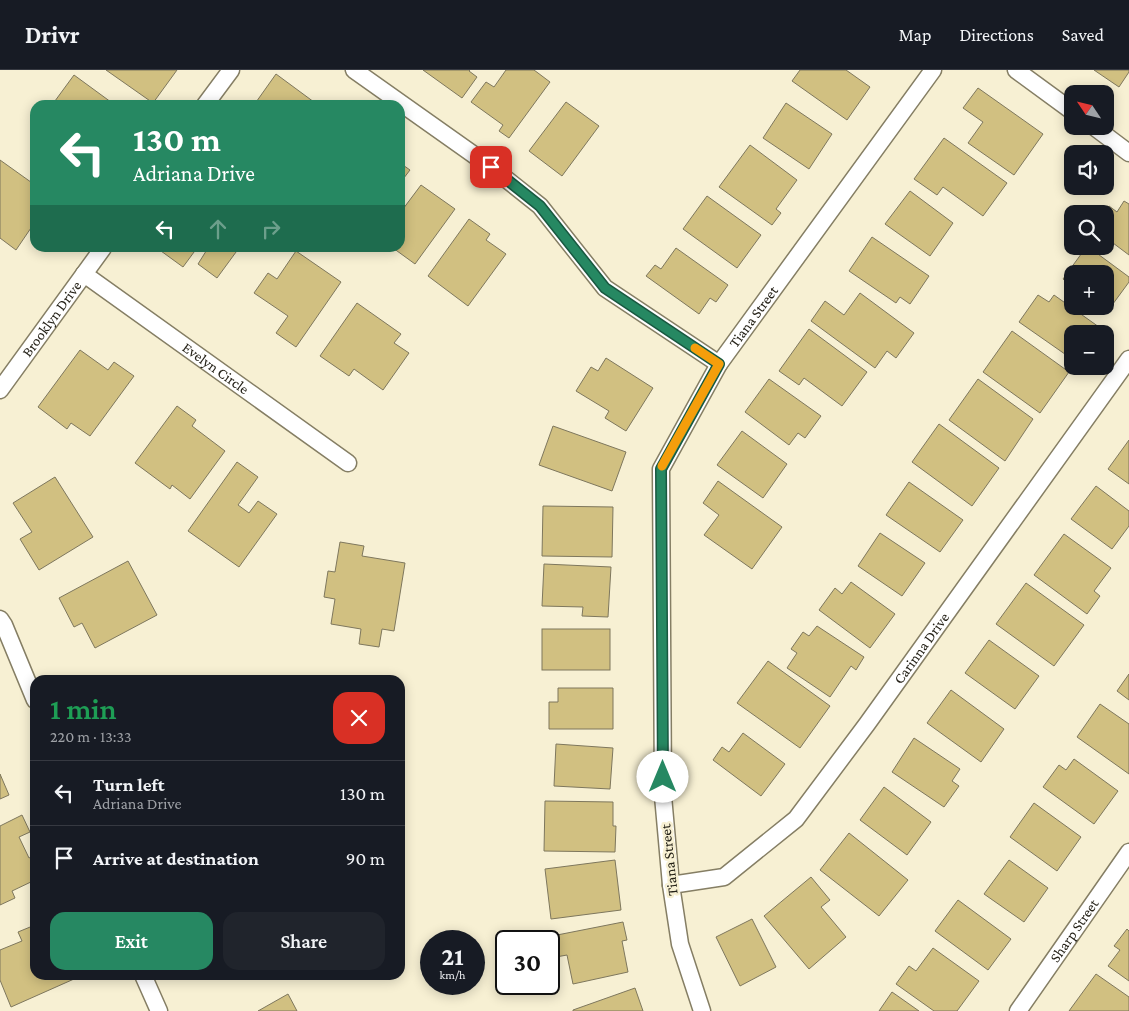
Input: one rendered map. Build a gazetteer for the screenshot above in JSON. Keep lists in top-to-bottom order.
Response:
{
  "streets": {
    "street": [
      "Tiana Street",
      "Brooklyn Drive",
      "Evelyn Circle",
      "Carinna Drive",
      "Sharp Street"
    ]
  },
  "crossings": [
    ["Tiana Street", "Carinna Drive"],
    ["Brooklyn Drive", "Evelyn Circle"]
  ],
  "north": "top left",
  "page": {
    "header": "Drivr",
    "nav": ["Map", "Directions", "Saved"],
    "map_buttons": ["+", "−"],
    "turn": ["130 m", "Adriana Drive"],
    "heading": ["1 min", "220 m · 13:33"],
    "list": [
      {
        "name": "Turn left",
        "note": "Adriana Drive",
        "value": "130 m"
      },
      {
        "name": "Arrive at destination",
        "value": "90 m"
      }
    ],
    "buttons": ["Exit", "Share"],
    "speed": "21 km/h",
    "limit": "30"
  }
}
